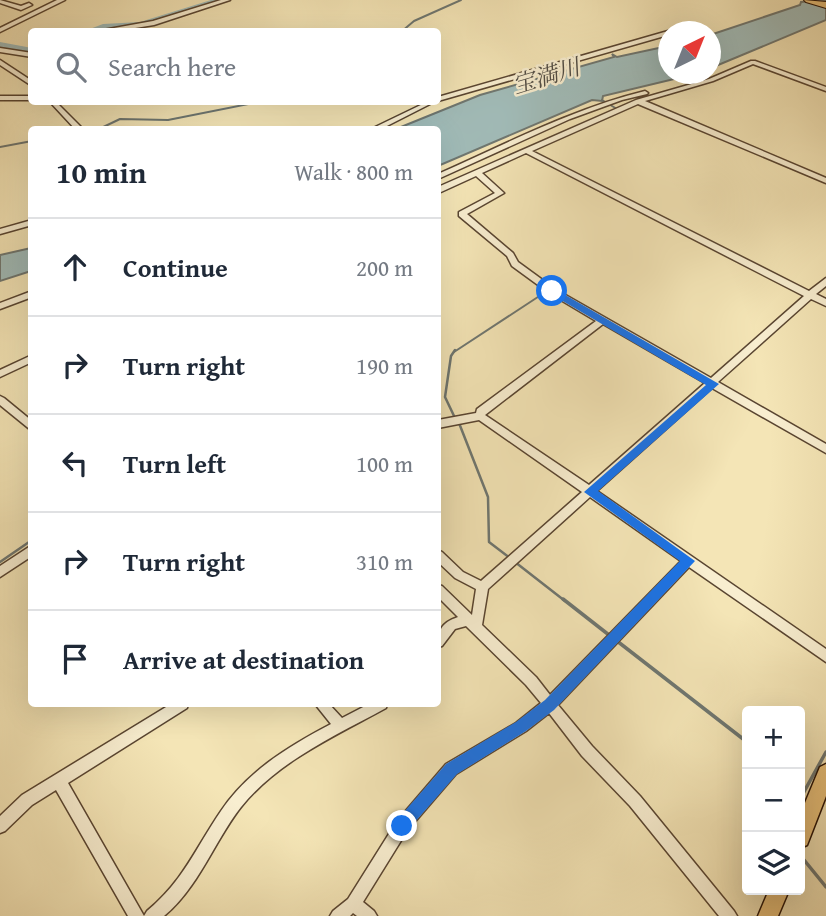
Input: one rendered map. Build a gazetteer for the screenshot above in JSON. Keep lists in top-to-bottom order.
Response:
{
  "water": ["宝満川"],
  "north": "top right",
  "page": {
    "search": "Search here",
    "heading": ["10 min", "Walk · 800 m"],
    "list": [
      ["Continue", "200 m"],
      ["Turn right", "190 m"],
      ["Turn left", "100 m"],
      ["Turn right", "310 m"],
      "Arrive at destination"
    ],
    "map_buttons": ["+", "−"]
  }
}
